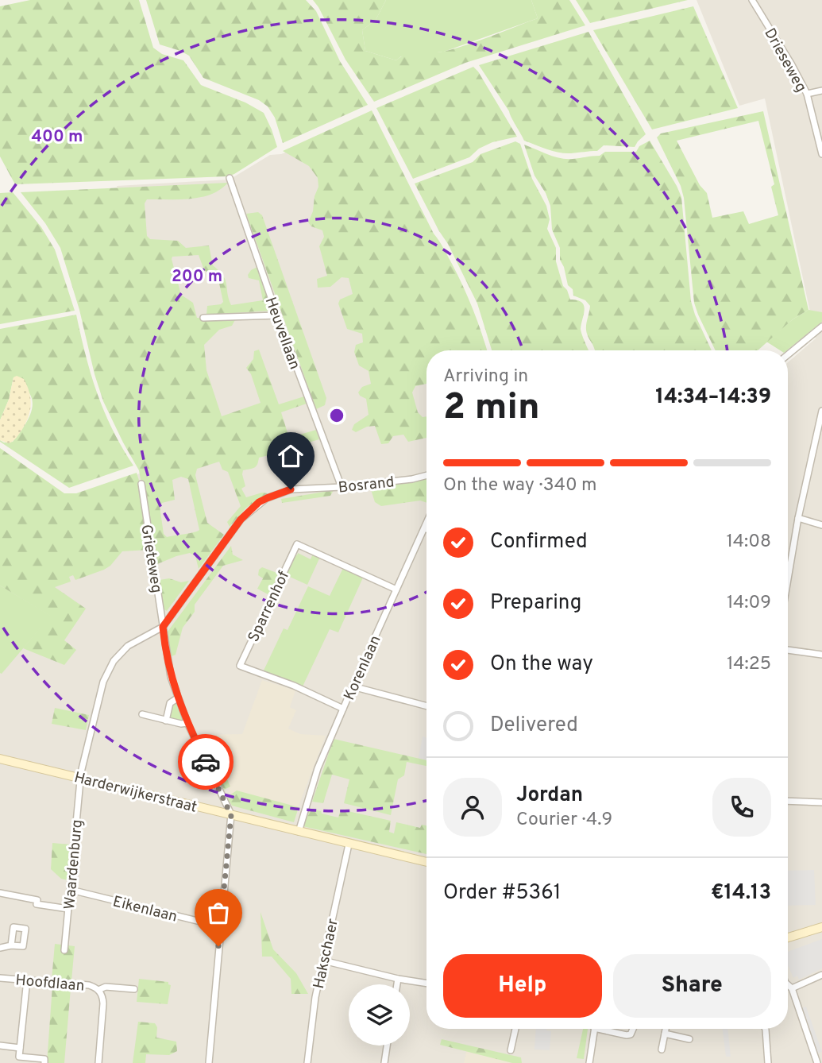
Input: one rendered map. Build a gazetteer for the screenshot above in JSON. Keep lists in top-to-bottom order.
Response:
{
  "streets": {
    "main road": ["Harderwijkerstraat"],
    "street": [
      "Drieseweg",
      "Heuvellaan",
      "Bosrand",
      "Grieteweg",
      "Sparrenhof",
      "Korenlaan",
      "Waardenburg",
      "Eikenlaan",
      "Hakschaer",
      "Hoofdlaan"
    ]
  },
  "crossings": [
    ["Heuvellaan", "Bosrand"],
    ["Bosrand", "Grieteweg"],
    ["Bosrand", "Waardenburg"],
    ["Grieteweg", "Harderwijkerstraat"],
    ["Grieteweg", "Waardenburg"],
    ["Sparrenhof", "Korenlaan"],
    ["Korenlaan", "Harderwijkerstraat"],
    ["Harderwijkerstraat", "Waardenburg"],
    ["Harderwijkerstraat", "Hakschaer"],
    ["Waardenburg", "Eikenlaan"]
  ],
  "page": {
    "heading": ["2 min", "Arriving in", "14:34–14:39"],
    "panel": [
      "Jordan",
      "Courier · 4.9",
      "Order #5361",
      "€14.13"
    ],
    "bar": "On the way · 340 m",
    "list": [
      ["Confirmed", "14:08"],
      ["Preparing", "14:09"],
      ["On the way", "14:25"],
      "Delivered"
    ],
    "buttons": ["Help", "Share"]
  },
  "rings": ["400 m", "200 m"]
}
